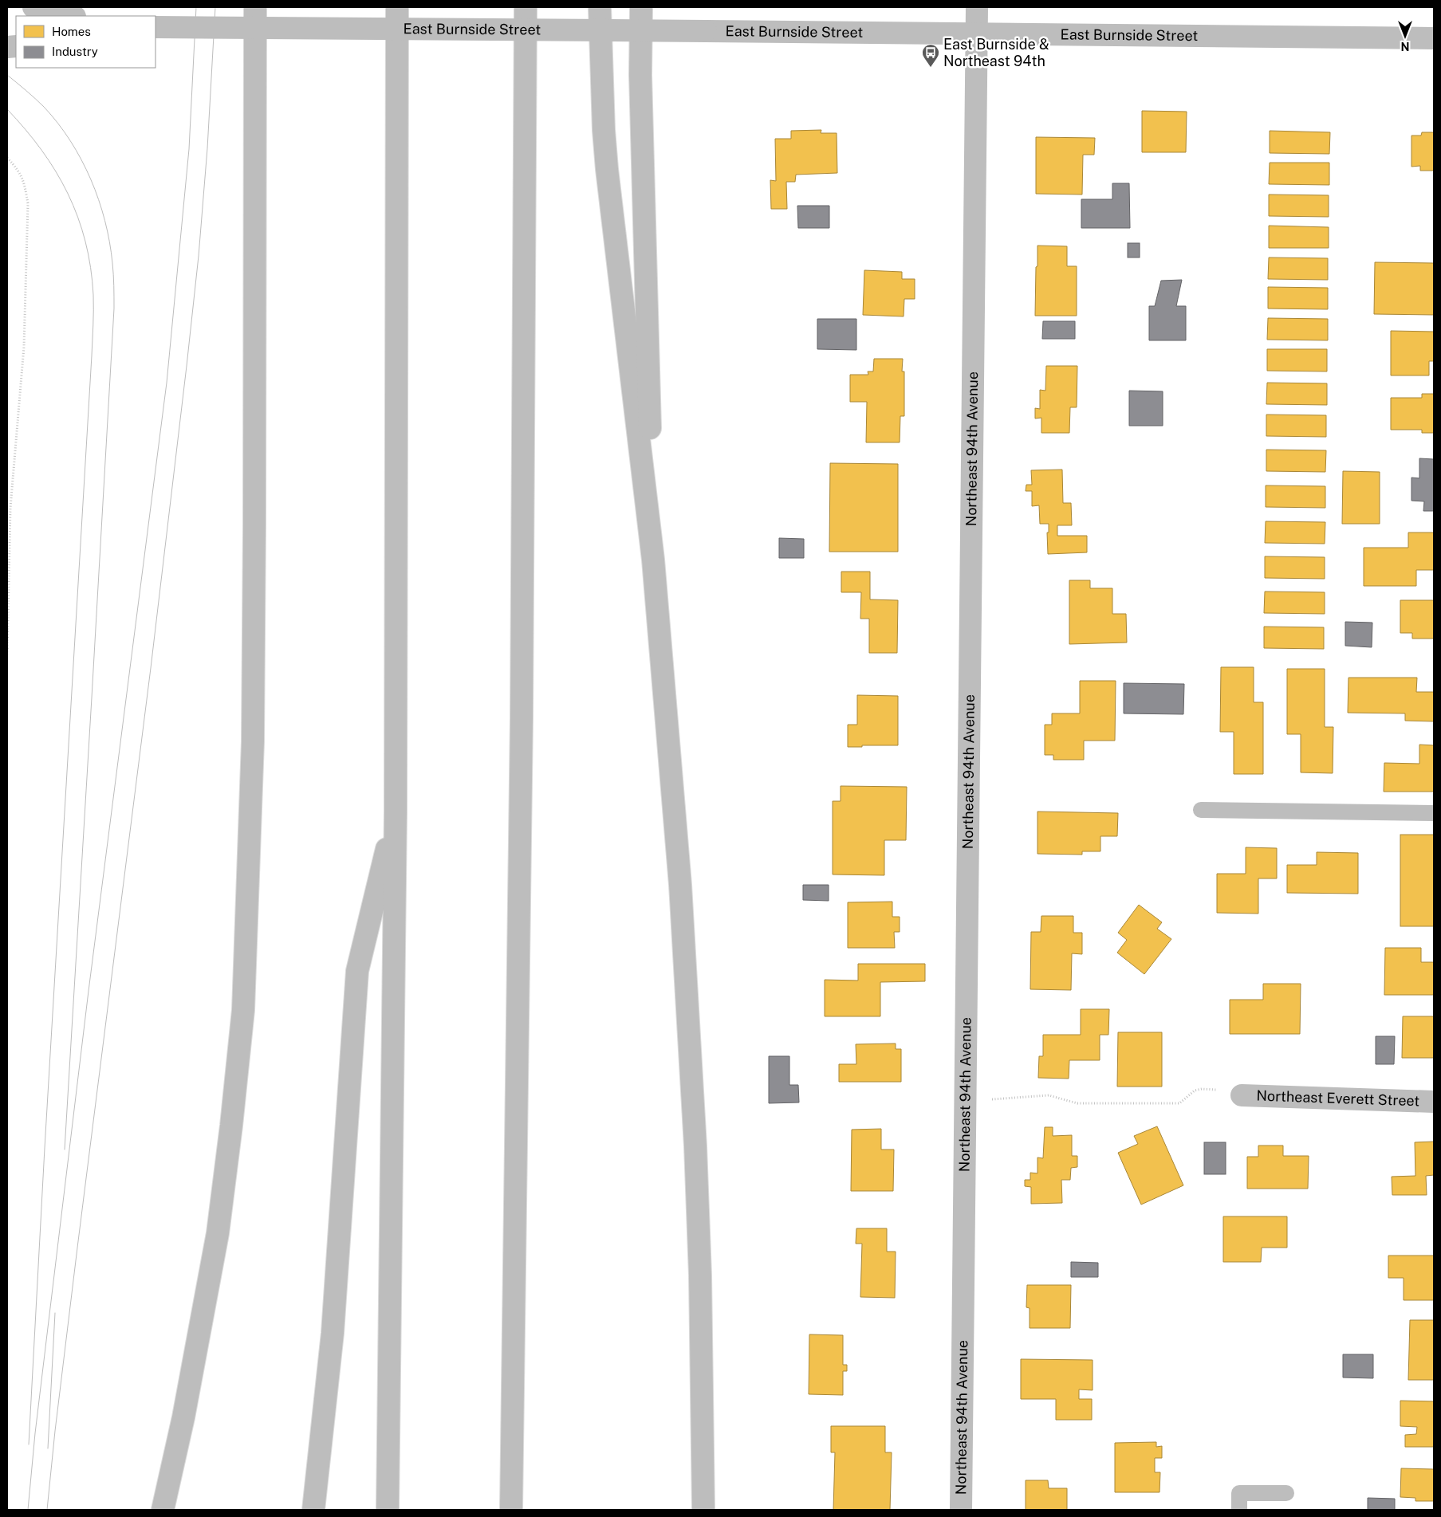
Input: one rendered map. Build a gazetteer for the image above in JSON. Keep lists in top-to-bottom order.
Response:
{
  "streets": {
    "main road": ["East Burnside Street", "Northeast 94th Avenue", "Northeast Everett Street"]
  },
  "crossings": [
    ["East Burnside Street", "Northeast 94th Avenue"]
  ],
  "places": {
    "bus stop": ["East Burnside & Northeast 94th"]
  },
  "legend": ["Homes", "Industry"],
  "north": "bottom"
}
